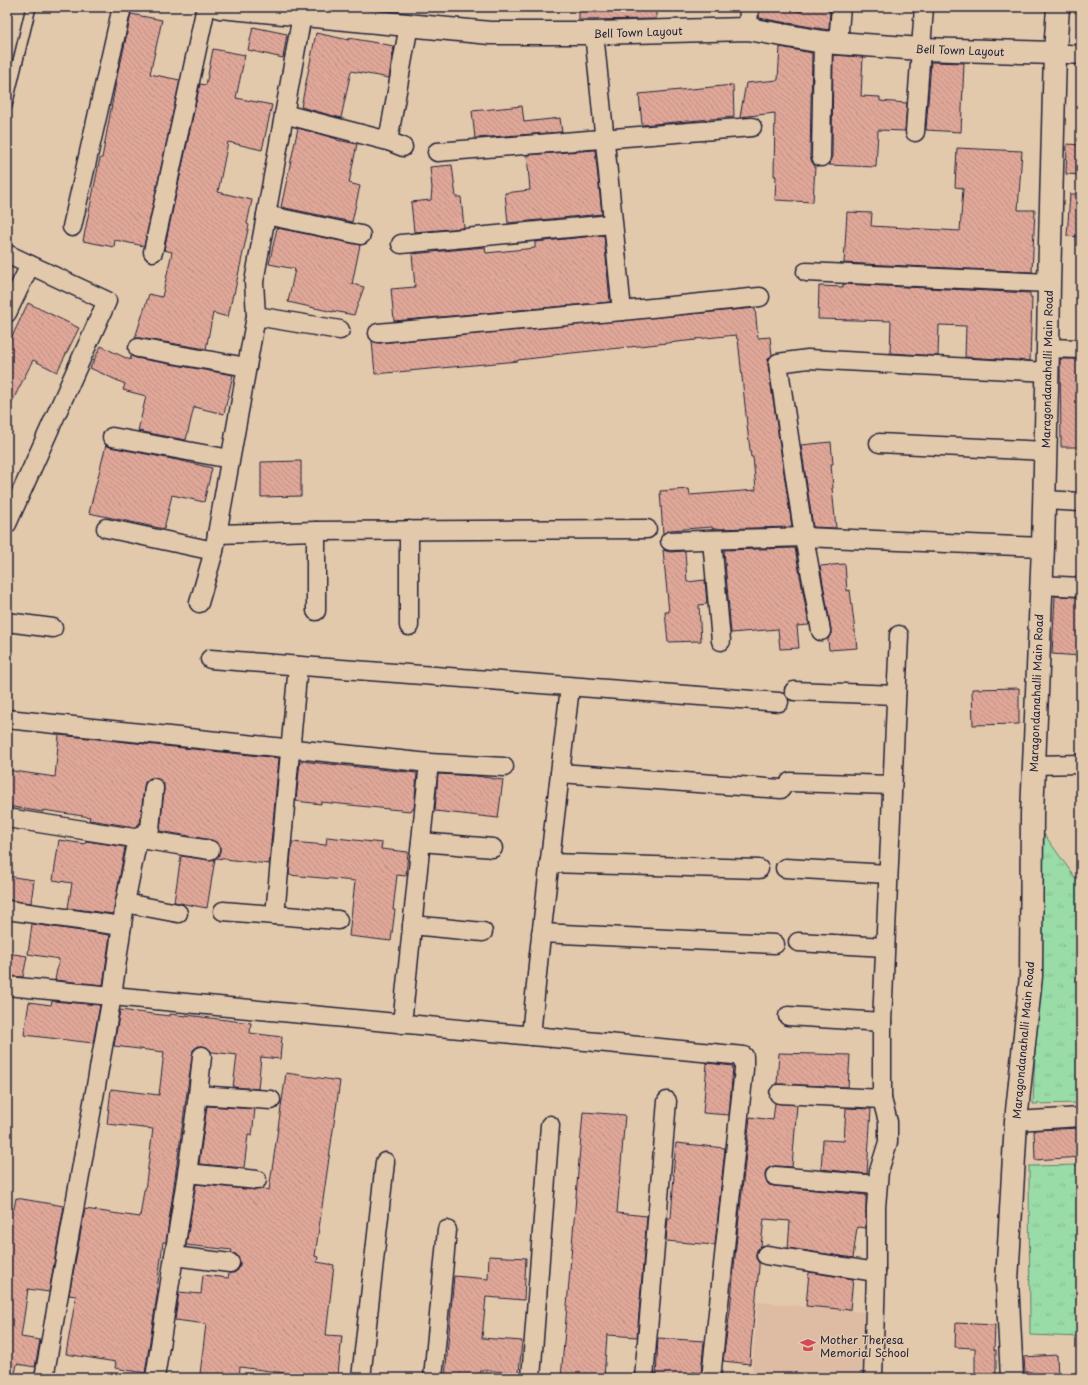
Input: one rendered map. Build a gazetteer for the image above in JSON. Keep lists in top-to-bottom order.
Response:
{
  "streets": {
    "street": ["Bell Town Layout", "Maragondanahalli Main Road"]
  },
  "crossings": [
    ["Bell Town Layout", "Maragondanahalli Main Road"]
  ],
  "places": {
    "school or university": ["Mother Theresa Memorial School"]
  }
}
